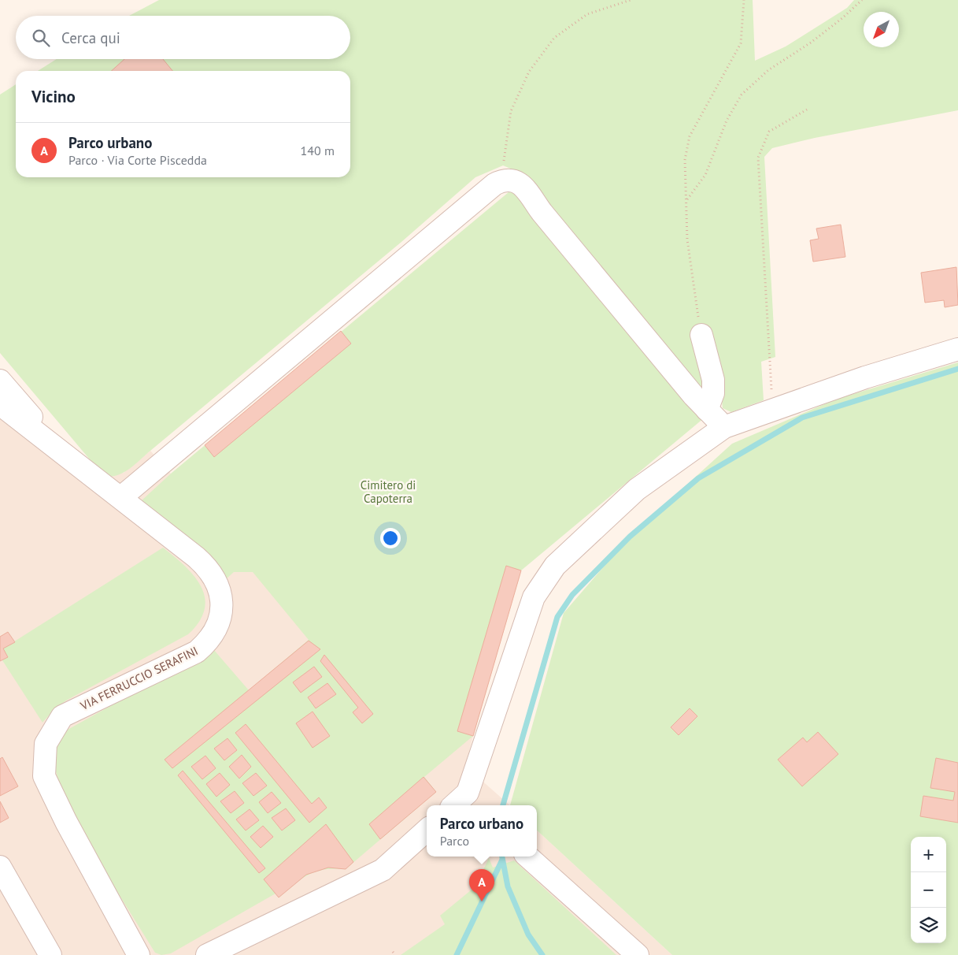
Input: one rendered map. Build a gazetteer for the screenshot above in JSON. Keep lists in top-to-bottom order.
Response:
{
  "streets": {
    "street": ["VIA FERRUCCIO SERAFINI"]
  },
  "parks": ["Cimitero di Capoterra"],
  "north": "bottom left",
  "page": {
    "search": "Cerca qui",
    "heading": "Vicino",
    "list": [
      {
        "mark": "A",
        "name": "Parco urbano",
        "note": "Parco · Via Corte Piscedda",
        "value": "140 m"
      }
    ],
    "popup": ["Parco urbano", "Parco"],
    "map_buttons": ["+", "−"],
    "pins": "A"
  }
}
